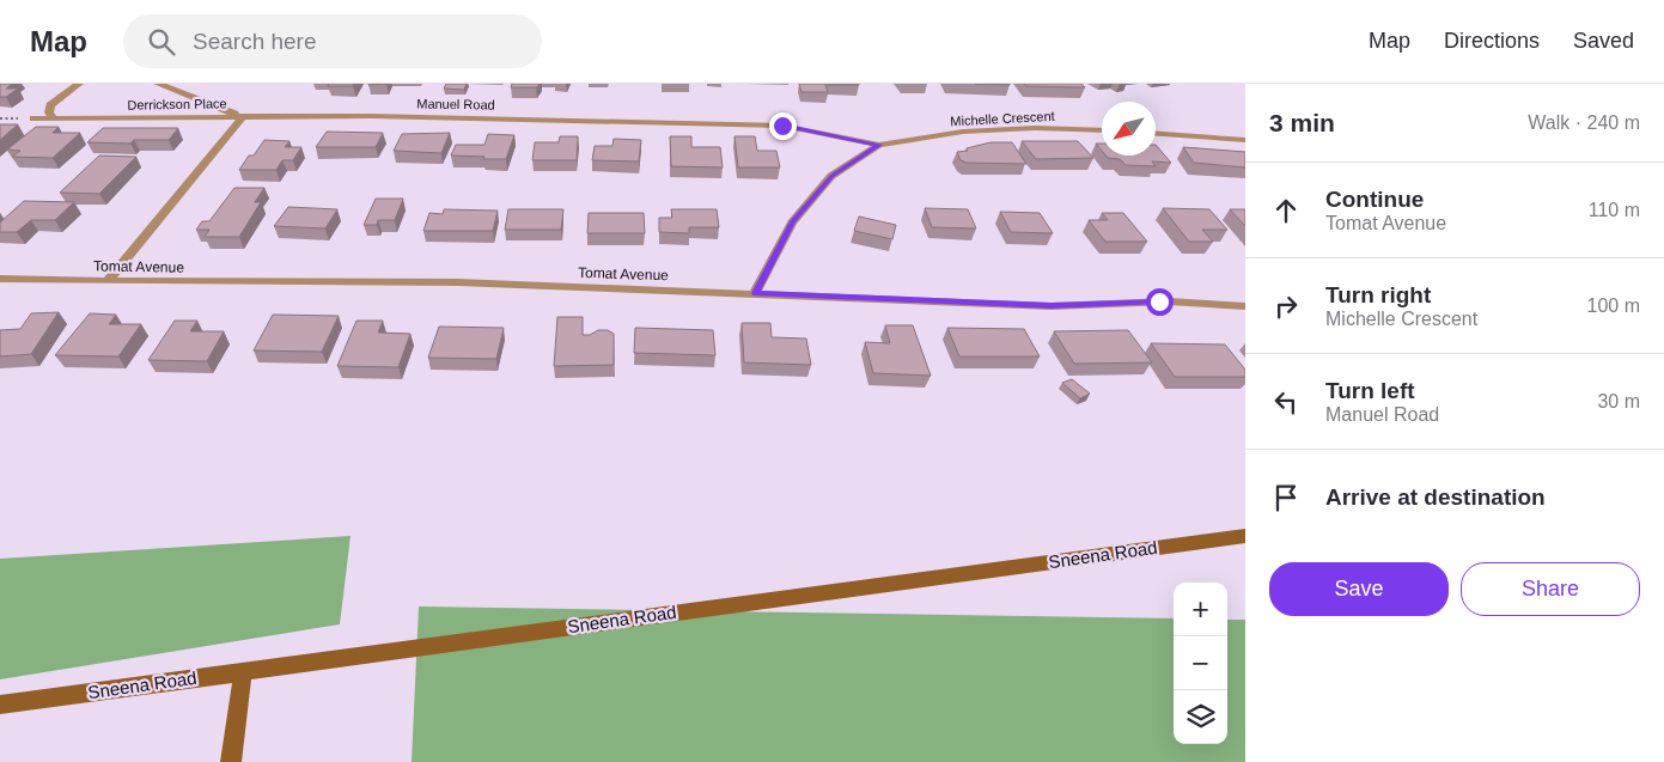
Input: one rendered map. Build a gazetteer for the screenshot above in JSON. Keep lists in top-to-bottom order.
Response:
{
  "streets": {
    "street": [
      "Derrickson Place",
      "Manuel Road",
      "Michelle Crescent",
      "Tomat Avenue",
      "Sneena Road"
    ]
  },
  "crossings": [
    ["Derrickson Place", "Manuel Road"],
    ["Manuel Road", "Michelle Crescent"],
    ["Michelle Crescent", "Tomat Avenue"]
  ],
  "north": "bottom left",
  "page": {
    "header": "Map",
    "search": "Search here",
    "nav": ["Map", "Directions", "Saved"],
    "heading": ["3 min", "Walk · 240 m"],
    "list": [
      ["Continue", "Tomat Avenue", "110 m"],
      ["Turn right", "Michelle Crescent", "100 m"],
      ["Turn left", "Manuel Road", "30 m"],
      "Arrive at destination"
    ],
    "buttons": ["Save", "Share"],
    "map_buttons": ["+", "−"]
  }
}
